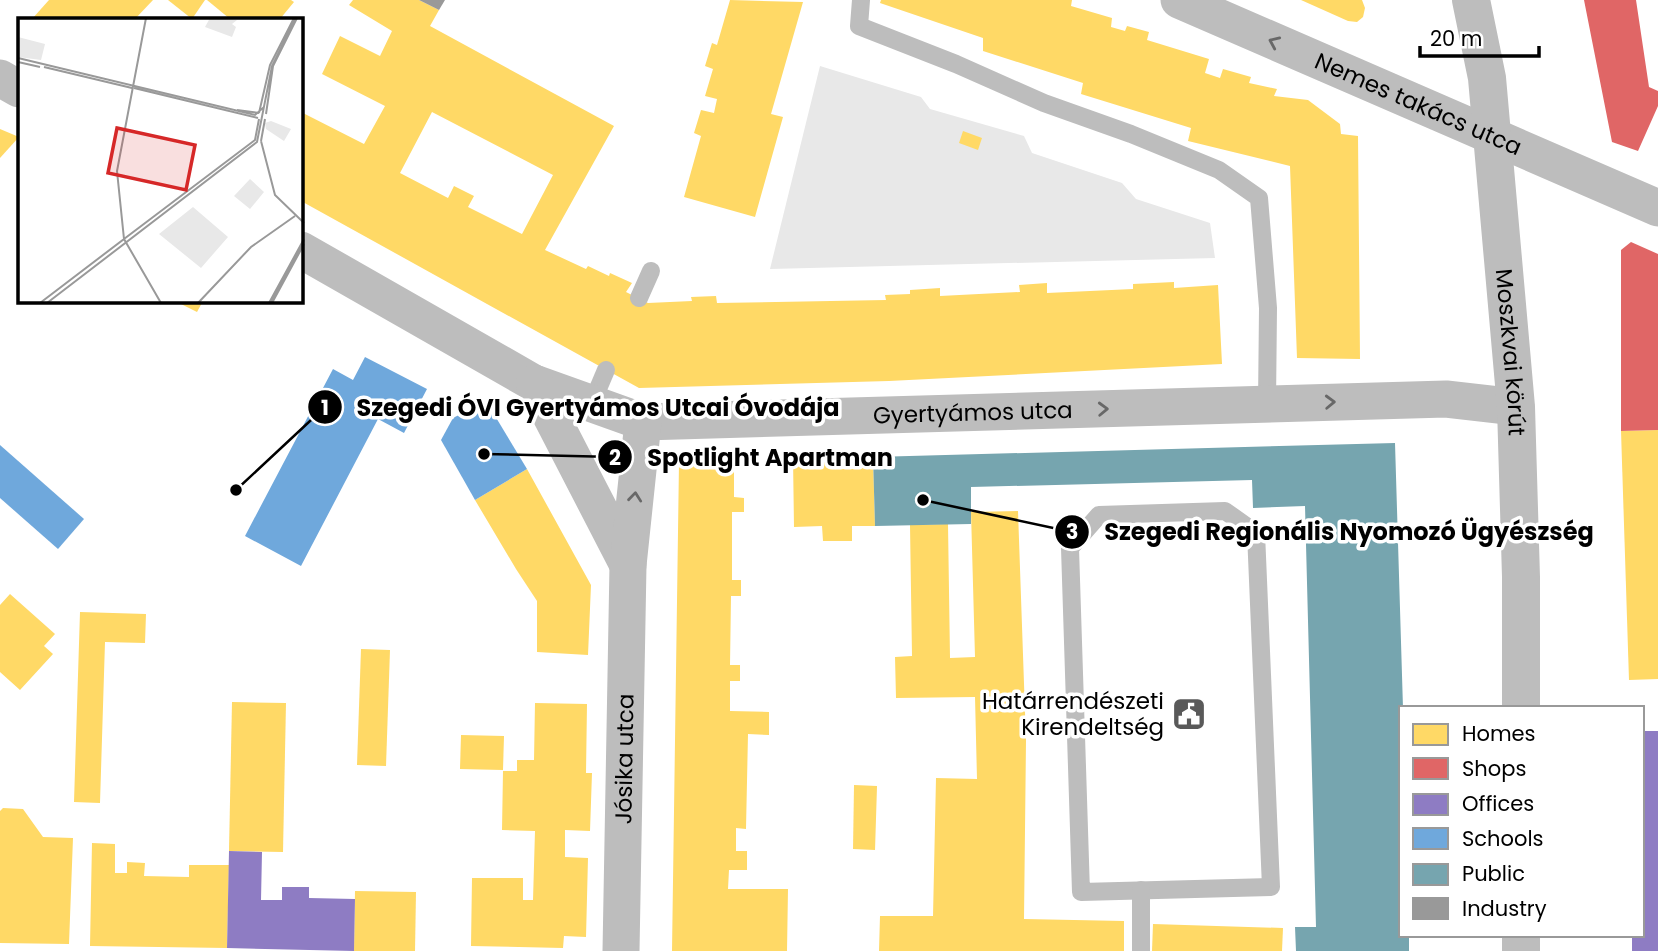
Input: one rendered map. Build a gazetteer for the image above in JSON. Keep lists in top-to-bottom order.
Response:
{
  "streets": {
    "main road": ["Moszkvai körút"],
    "street": ["Nemes takács utca", "Gyertyámos utca", "Jósika utca"]
  },
  "crossings": [
    ["Nemes takács utca", "Moszkvai körút"],
    ["Moszkvai körút", "Gyertyámos utca"],
    ["Gyertyámos utca", "Jósika utca"]
  ],
  "one_way": ["Nemes takács utca", "Gyertyámos utca"],
  "places": {
    "other": ["Spotlight Apartman", "Szegedi ÓVI Gyertyámos Utcai Óvodája", "Szegedi Regionális Nyomozó Ügyészség"],
    "public building": ["Határrendészeti Kirendeltség"]
  },
  "legend": [
    "Homes",
    "Shops",
    "Offices",
    "Schools",
    "Public",
    "Industry"
  ],
  "scale_bar": "20 m"
}
